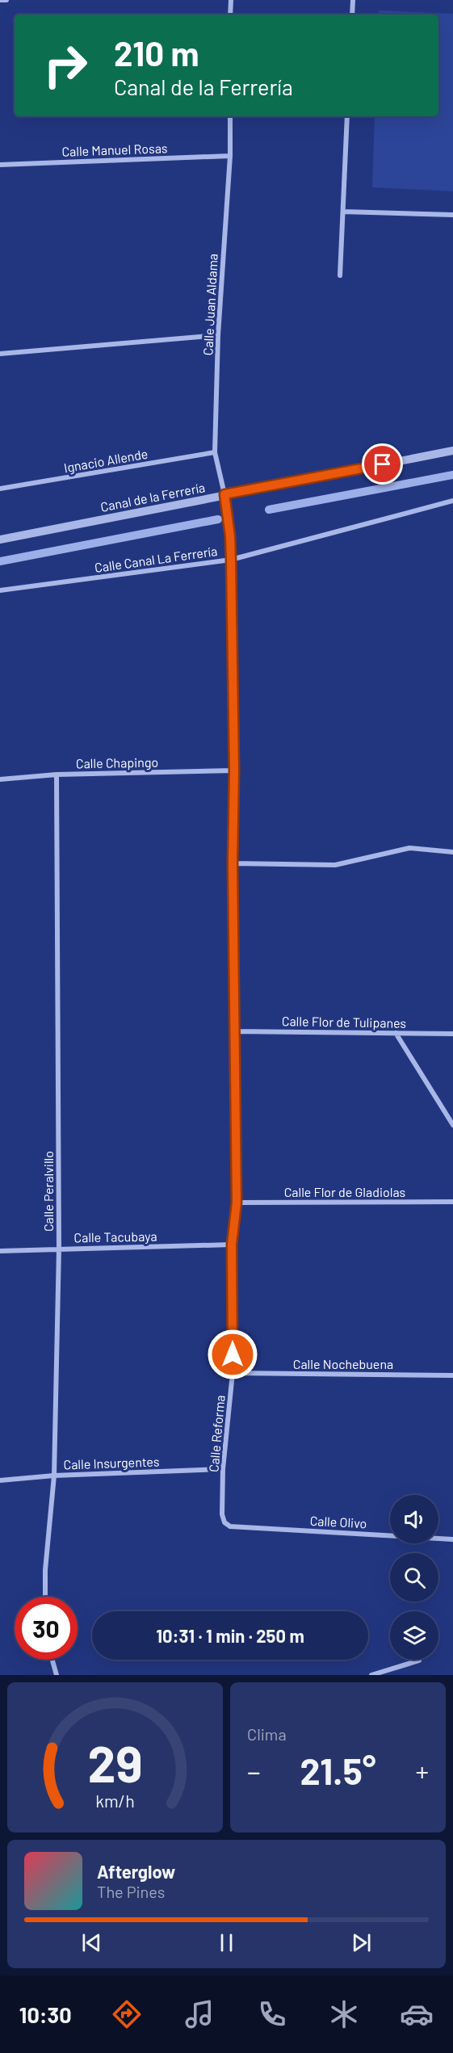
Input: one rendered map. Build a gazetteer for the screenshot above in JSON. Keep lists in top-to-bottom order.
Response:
{
  "streets": {
    "street": [
      "Calle Manuel Rosas",
      "Calle Juan Aldama",
      "Ignacio Allende",
      "Canal de la Ferrería",
      "Calle Canal La Ferrería",
      "Calle Chapingo",
      "Calle Flor de Tulipanes",
      "Calle Peralvillo",
      "Calle Flor de Gladiolas",
      "Calle Tacubaya",
      "Calle Nochebuena",
      "Calle Reforma",
      "Calle Insurgentes",
      "Calle Olivo"
    ]
  },
  "crossings": [
    ["Calle Manuel Rosas", "Calle Juan Aldama"],
    ["Calle Juan Aldama", "Ignacio Allende"],
    ["Calle Juan Aldama", "Canal de la Ferrería"],
    ["Calle Juan Aldama", "Calle Reforma"],
    ["Calle Canal La Ferrería", "Calle Reforma"],
    ["Calle Chapingo", "Calle Peralvillo"],
    ["Calle Chapingo", "Calle Reforma"],
    ["Calle Flor de Tulipanes", "Calle Reforma"],
    ["Calle Peralvillo", "Calle Tacubaya"],
    ["Calle Peralvillo", "Calle Insurgentes"],
    ["Calle Flor de Gladiolas", "Calle Reforma"],
    ["Calle Tacubaya", "Calle Reforma"],
    ["Calle Nochebuena", "Calle Reforma"],
    ["Calle Reforma", "Calle Insurgentes"],
    ["Calle Reforma", "Calle Olivo"]
  ],
  "page": {
    "turn": ["210 m", "Canal de la Ferrería"],
    "limit": "30",
    "trip": "10:31 · 1 min · 250 m",
    "tile": "Clima",
    "heat": ["−", "21.5°", "+"],
    "song": ["Afterglow", "The Pines"],
    "tabs": "10:30",
    "gauge": ["29", "km/h"]
  }
}
